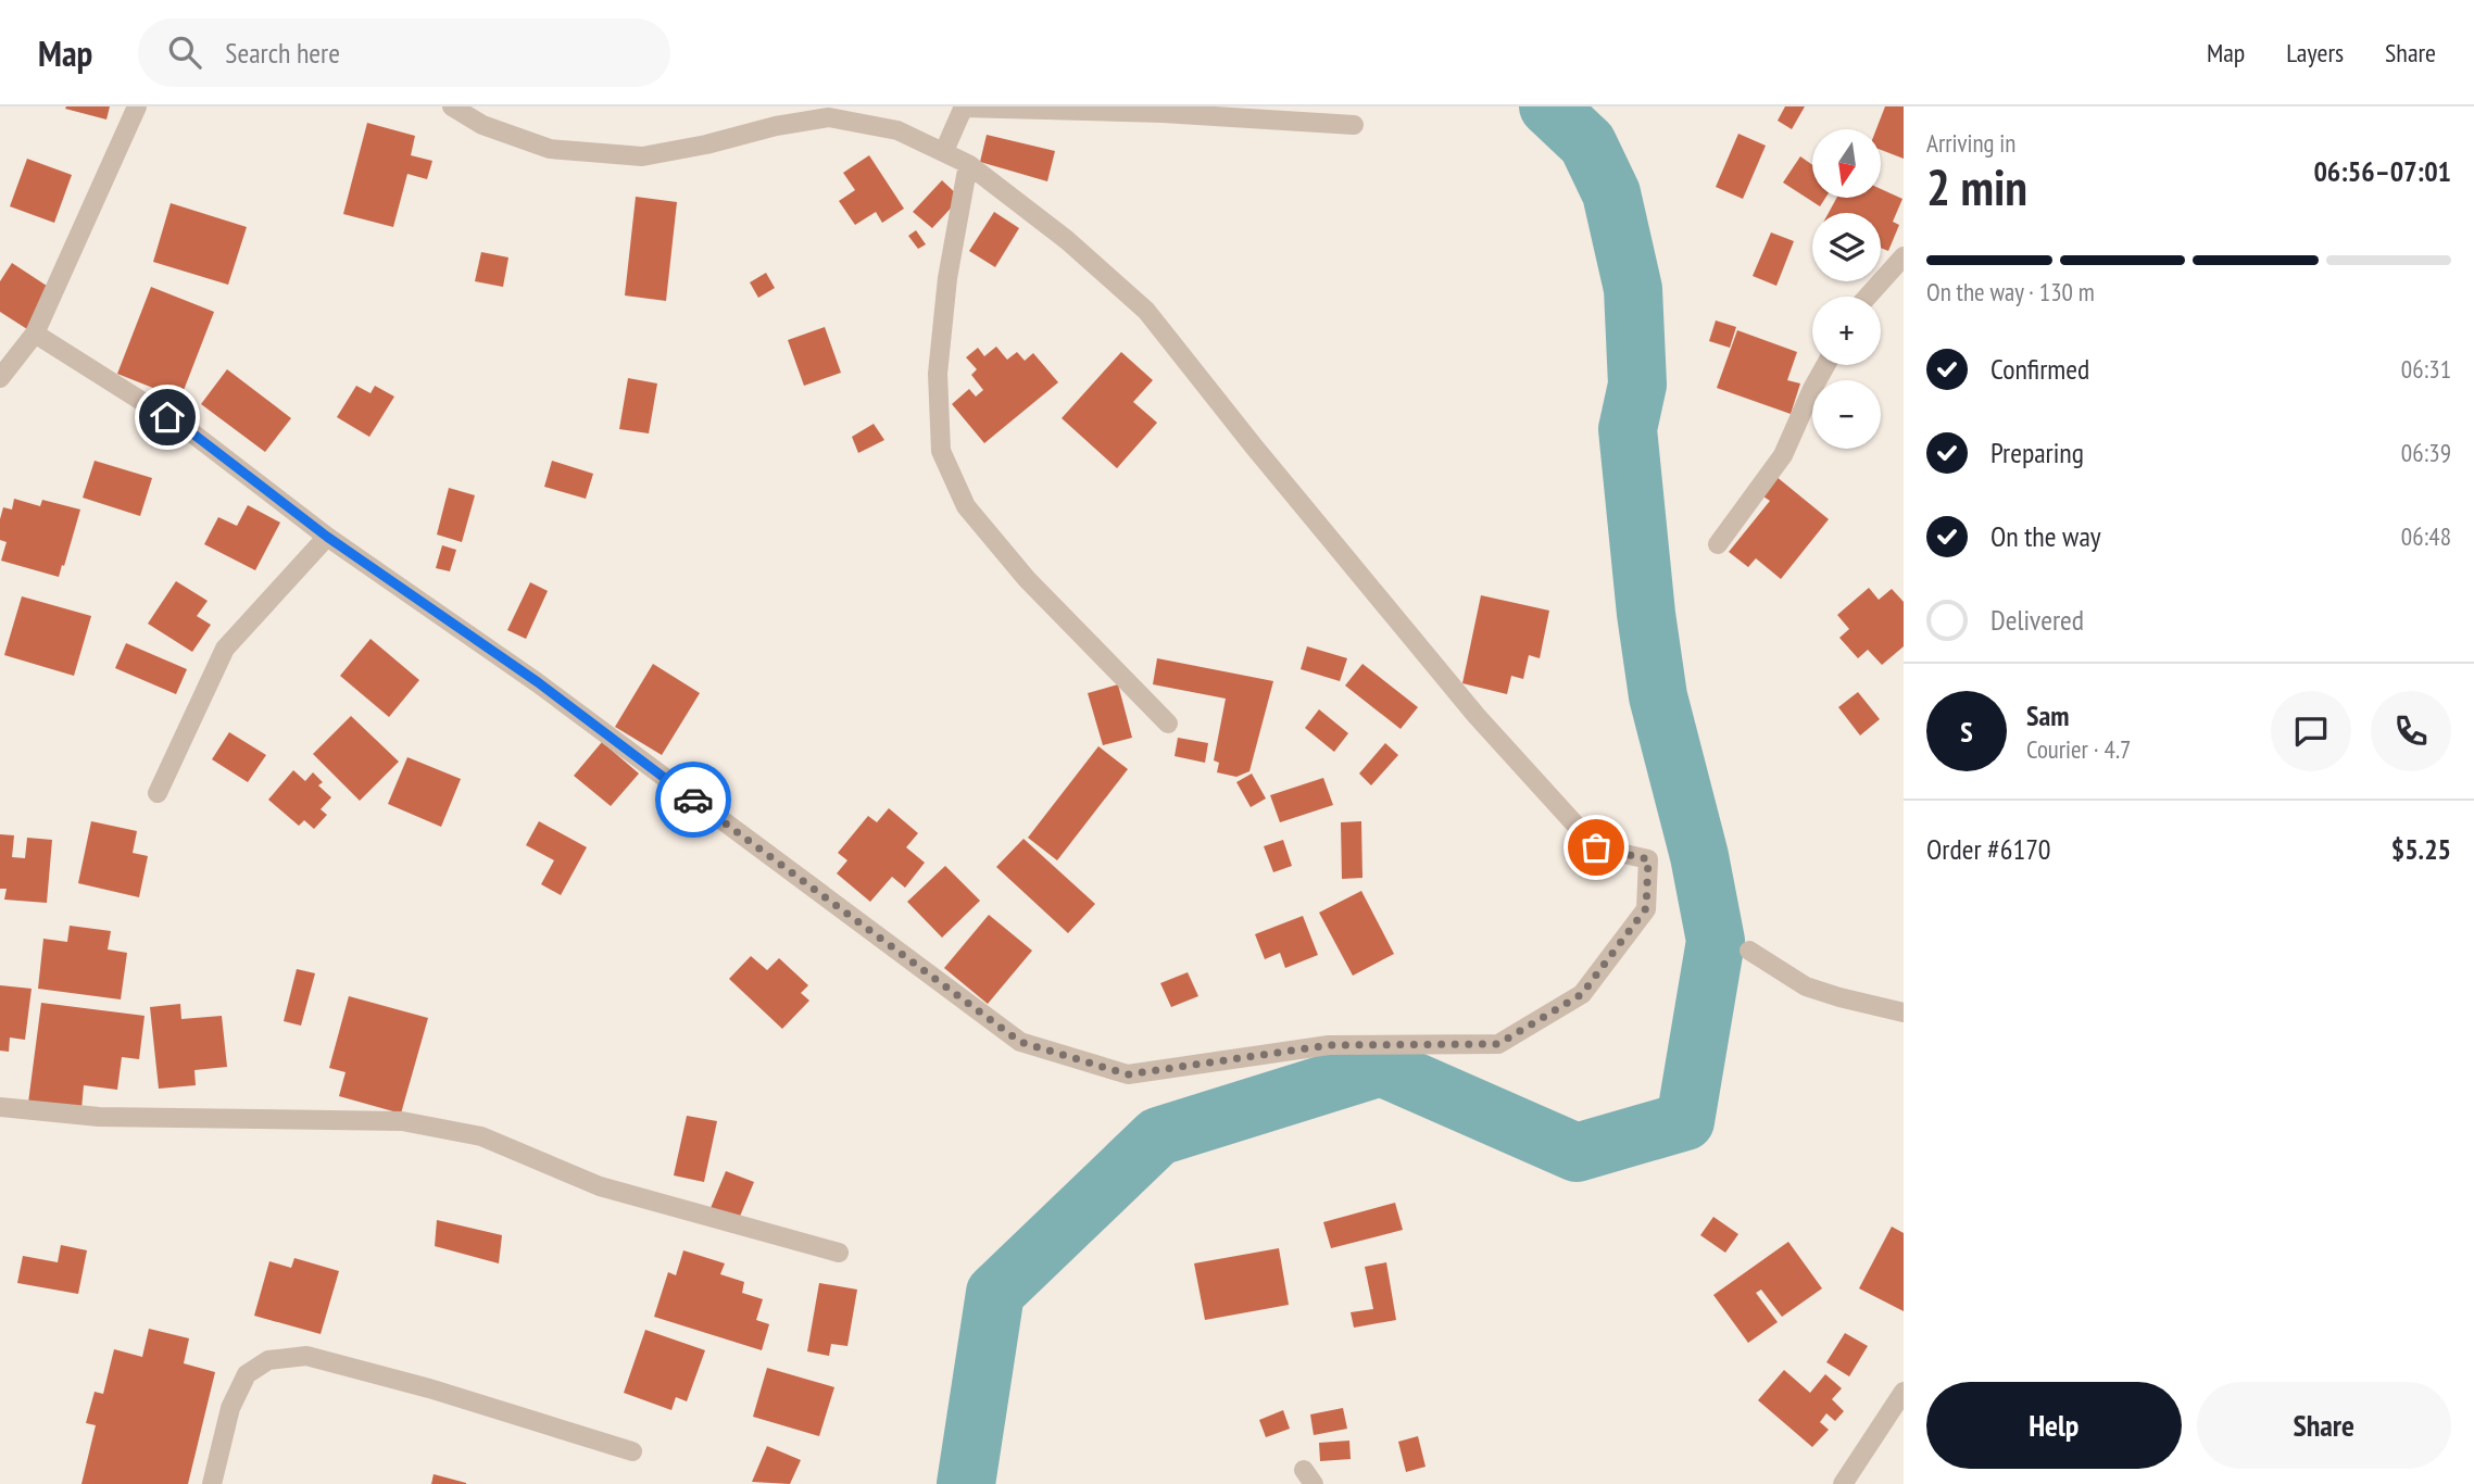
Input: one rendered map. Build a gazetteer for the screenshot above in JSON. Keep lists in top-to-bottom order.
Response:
{
  "north": "bottom",
  "page": {
    "header": "Map",
    "search": "Search here",
    "nav": ["Map", "Layers", "Share"],
    "heading": ["2 min", "Arriving in", "06:56–07:01"],
    "panel": [
      "Sam",
      "Courier · 4.7",
      "Order #6170",
      "$5.25"
    ],
    "map_buttons": ["+", "−"],
    "bar": "On the way · 130 m",
    "list": [
      ["Confirmed", "06:31"],
      ["Preparing", "06:39"],
      ["On the way", "06:48"],
      "Delivered"
    ],
    "round": "S",
    "buttons": ["Help", "Share"]
  }
}
